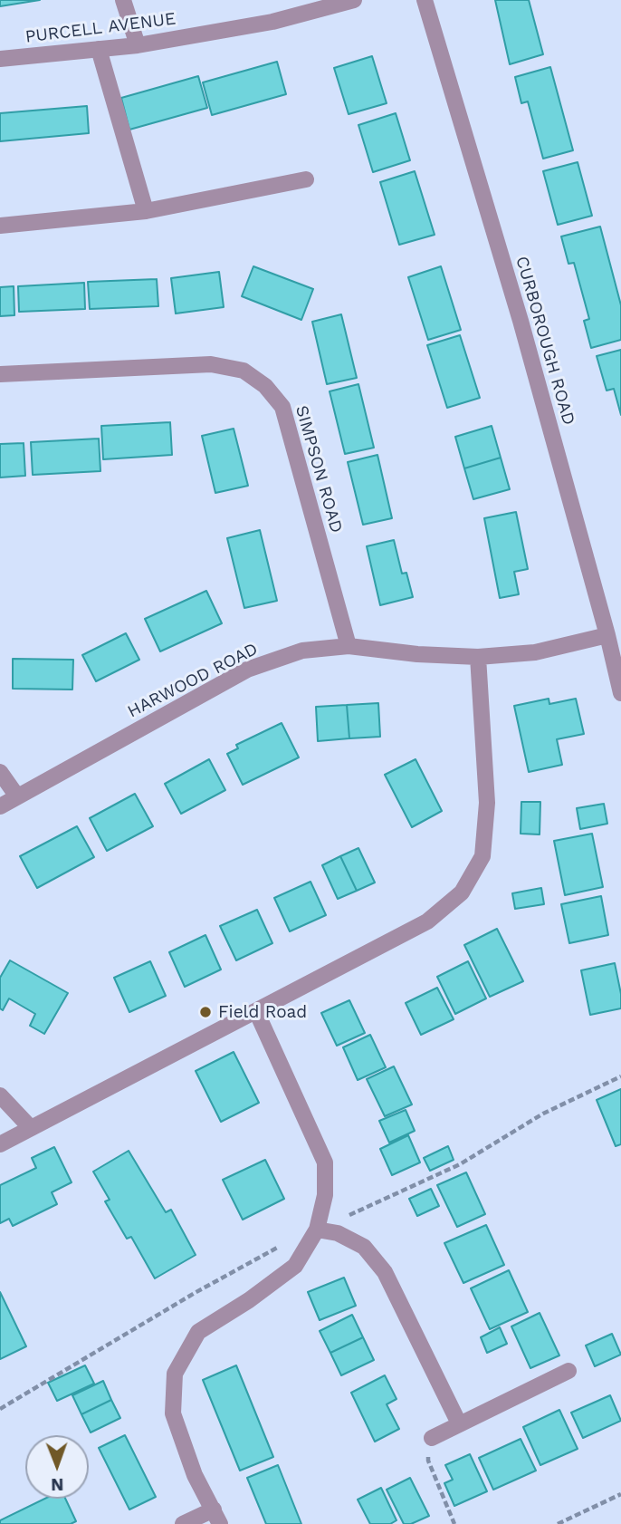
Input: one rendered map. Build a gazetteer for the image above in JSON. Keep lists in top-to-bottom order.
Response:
{
  "streets": {
    "street": [
      "PURCELL AVENUE",
      "CURBOROUGH ROAD",
      "SIMPSON ROAD",
      "HARWOOD ROAD"
    ]
  },
  "crossings": [
    ["CURBOROUGH ROAD", "HARWOOD ROAD"],
    ["SIMPSON ROAD", "HARWOOD ROAD"]
  ],
  "places": ["Field Road"],
  "north": "bottom"
}
